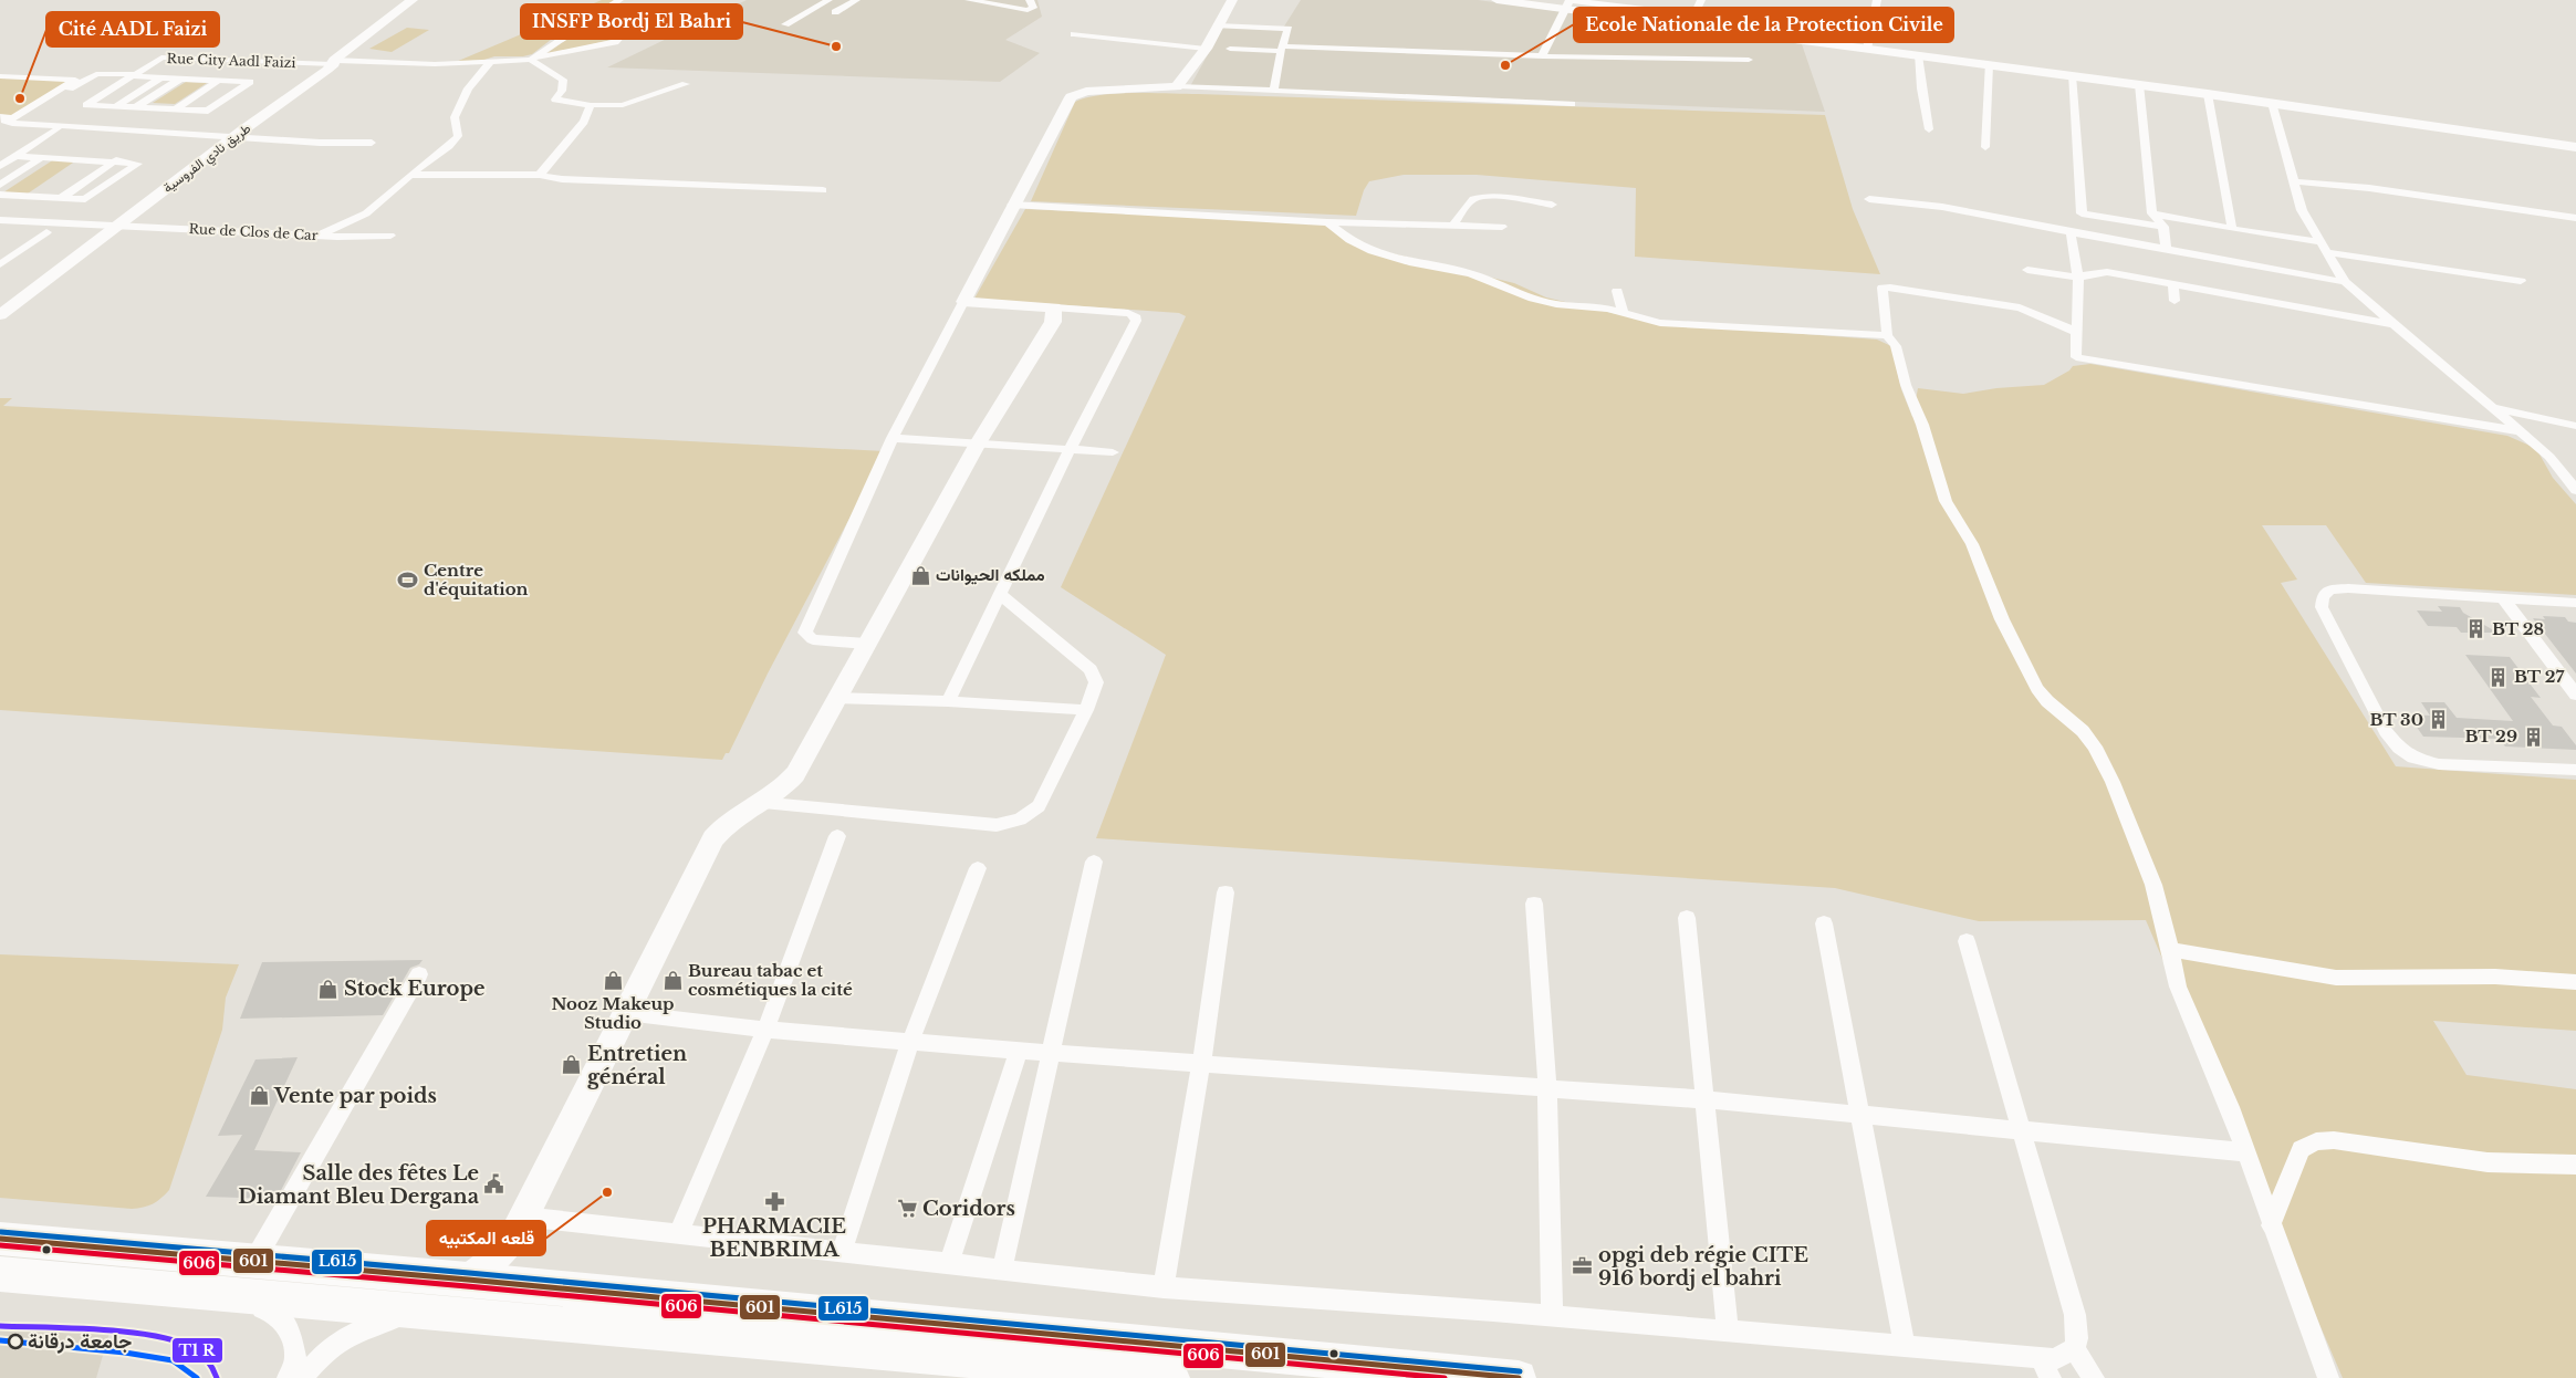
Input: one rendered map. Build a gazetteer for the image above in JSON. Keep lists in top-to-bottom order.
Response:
{
  "streets": {
    "street": ["Rue City Aadl Faizi", "طريق نادي الفروسية", "Rue de Clos de Car"]
  },
  "crossings": [
    ["Rue City Aadl Faizi", "طريق نادي الفروسية"],
    ["طريق نادي الفروسية", "Rue de Clos de Car"]
  ],
  "places": {
    "other": [
      "INSFP Bordj El Bahri",
      "Ecole Nationale de la Protection Civile",
      "Cité AADL Faizi",
      "قلعه المكتبيه",
      "جامعة درقانة"
    ],
    "shop": [
      "مملكه الحيوانات",
      "Nooz Makeup Studio",
      "Bureau tabac et cosmétiques la cité",
      "Stock Europe",
      "Entretien général",
      "Vente par poids"
    ],
    "sports": ["Centre d'équitation"],
    "building": [
      "BT 28",
      "BT 27",
      "BT 30",
      "BT 29"
    ],
    "public building": ["Salle des fêtes Le Diamant Bleu Dergana"],
    "pharmacy": ["PHARMACIE BENBRIMA"],
    "supermarket": ["Coridors"],
    "office": ["opgi deb régie CITE 916 bordj el bahri"]
  },
  "lines": ["transit line L615", "transit line 601", "transit line 606"]
}
